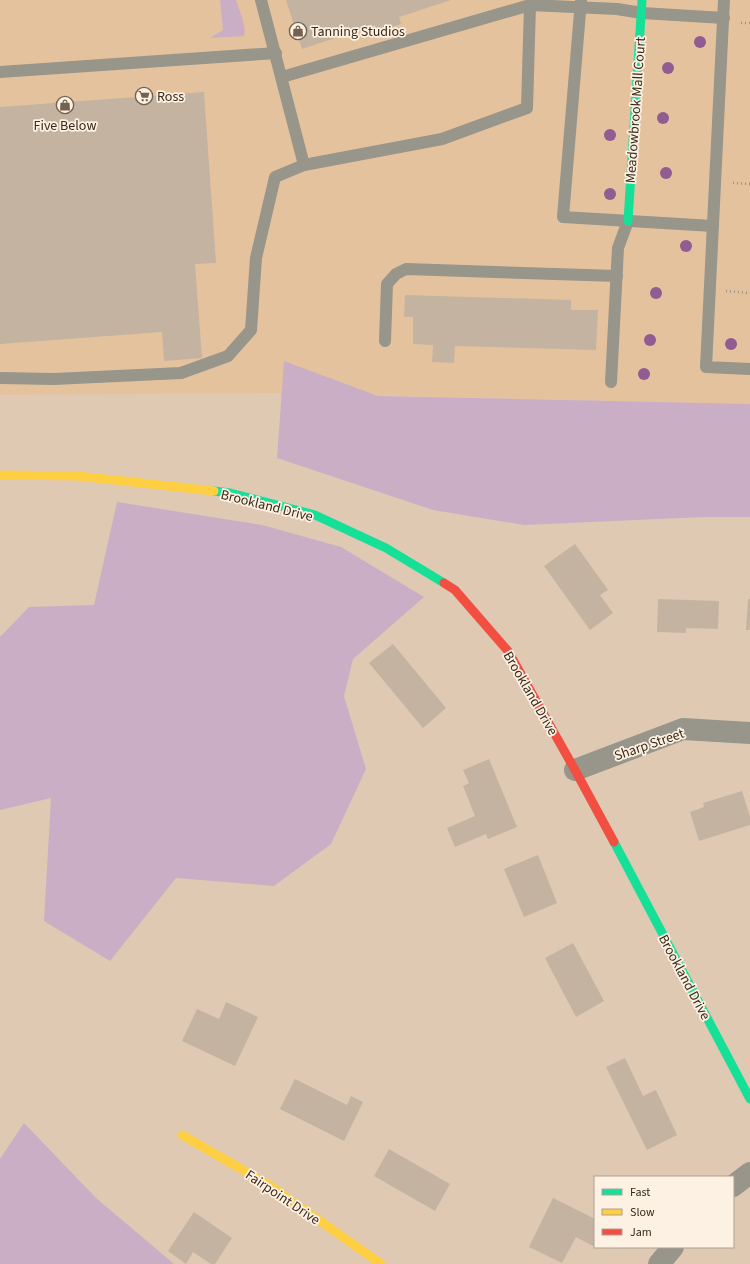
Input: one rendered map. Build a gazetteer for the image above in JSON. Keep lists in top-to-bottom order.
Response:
{
  "streets": {
    "street": [
      "Meadowbrook Mall Court",
      "Brookland Drive",
      "Sharp Street",
      "Fairpoint Drive"
    ]
  },
  "crossings": [
    ["Brookland Drive", "Sharp Street"]
  ],
  "places": {
    "shop": ["Tanning Studios", "Five Below"],
    "supermarket": ["Ross"]
  },
  "legend": ["Fast", "Slow", "Jam"]
}
